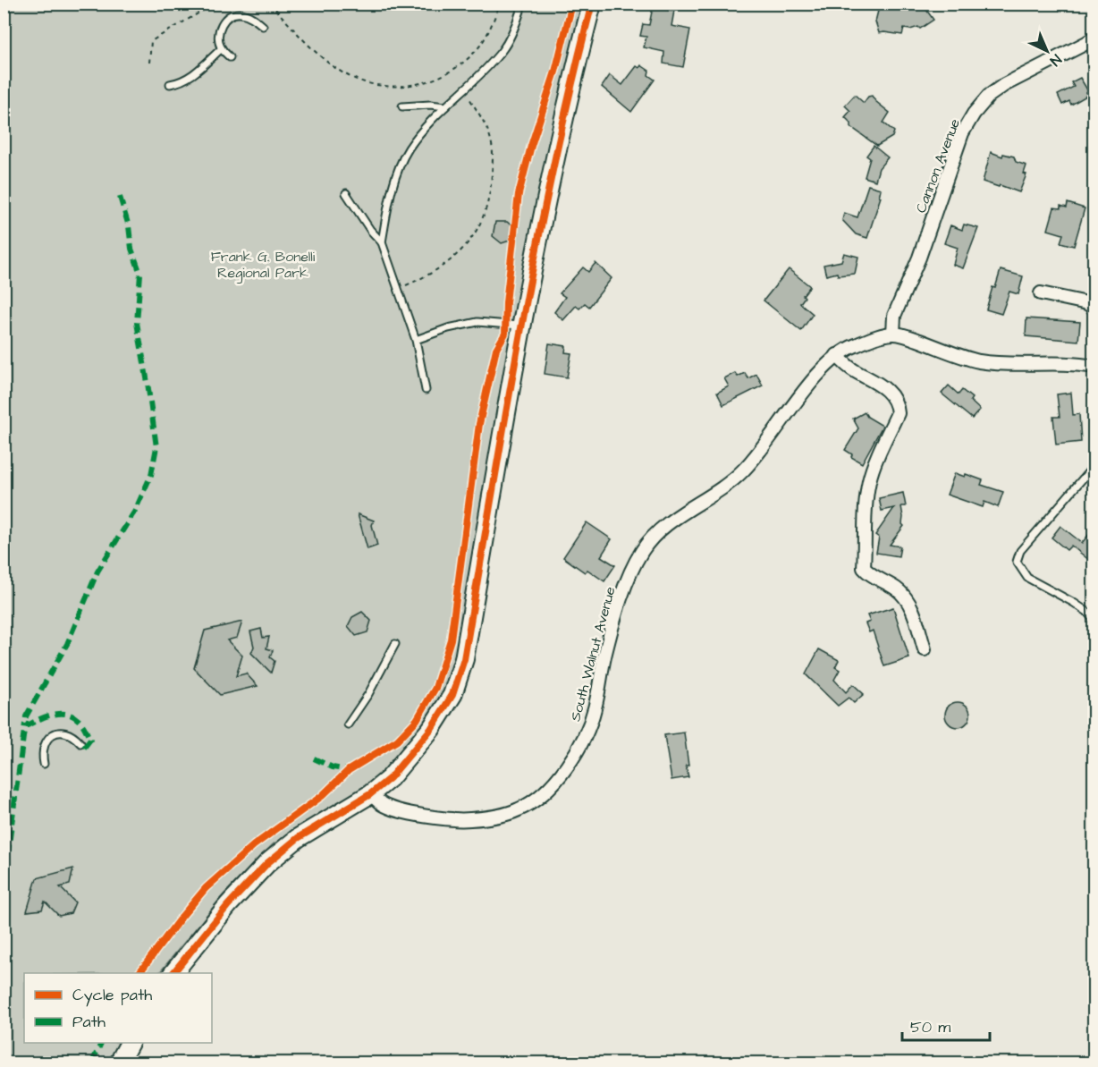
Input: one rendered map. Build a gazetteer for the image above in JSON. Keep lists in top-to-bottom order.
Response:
{
  "streets": {
    "street": ["Cannon Avenue", "South Walnut Avenue"]
  },
  "crossings": [
    ["Cannon Avenue", "South Walnut Avenue"]
  ],
  "parks": ["Frank G. Bonelli Regional Park"],
  "legend": ["Cycle path", "Path"],
  "scale_bar": "50 m",
  "north": "bottom right"
}
